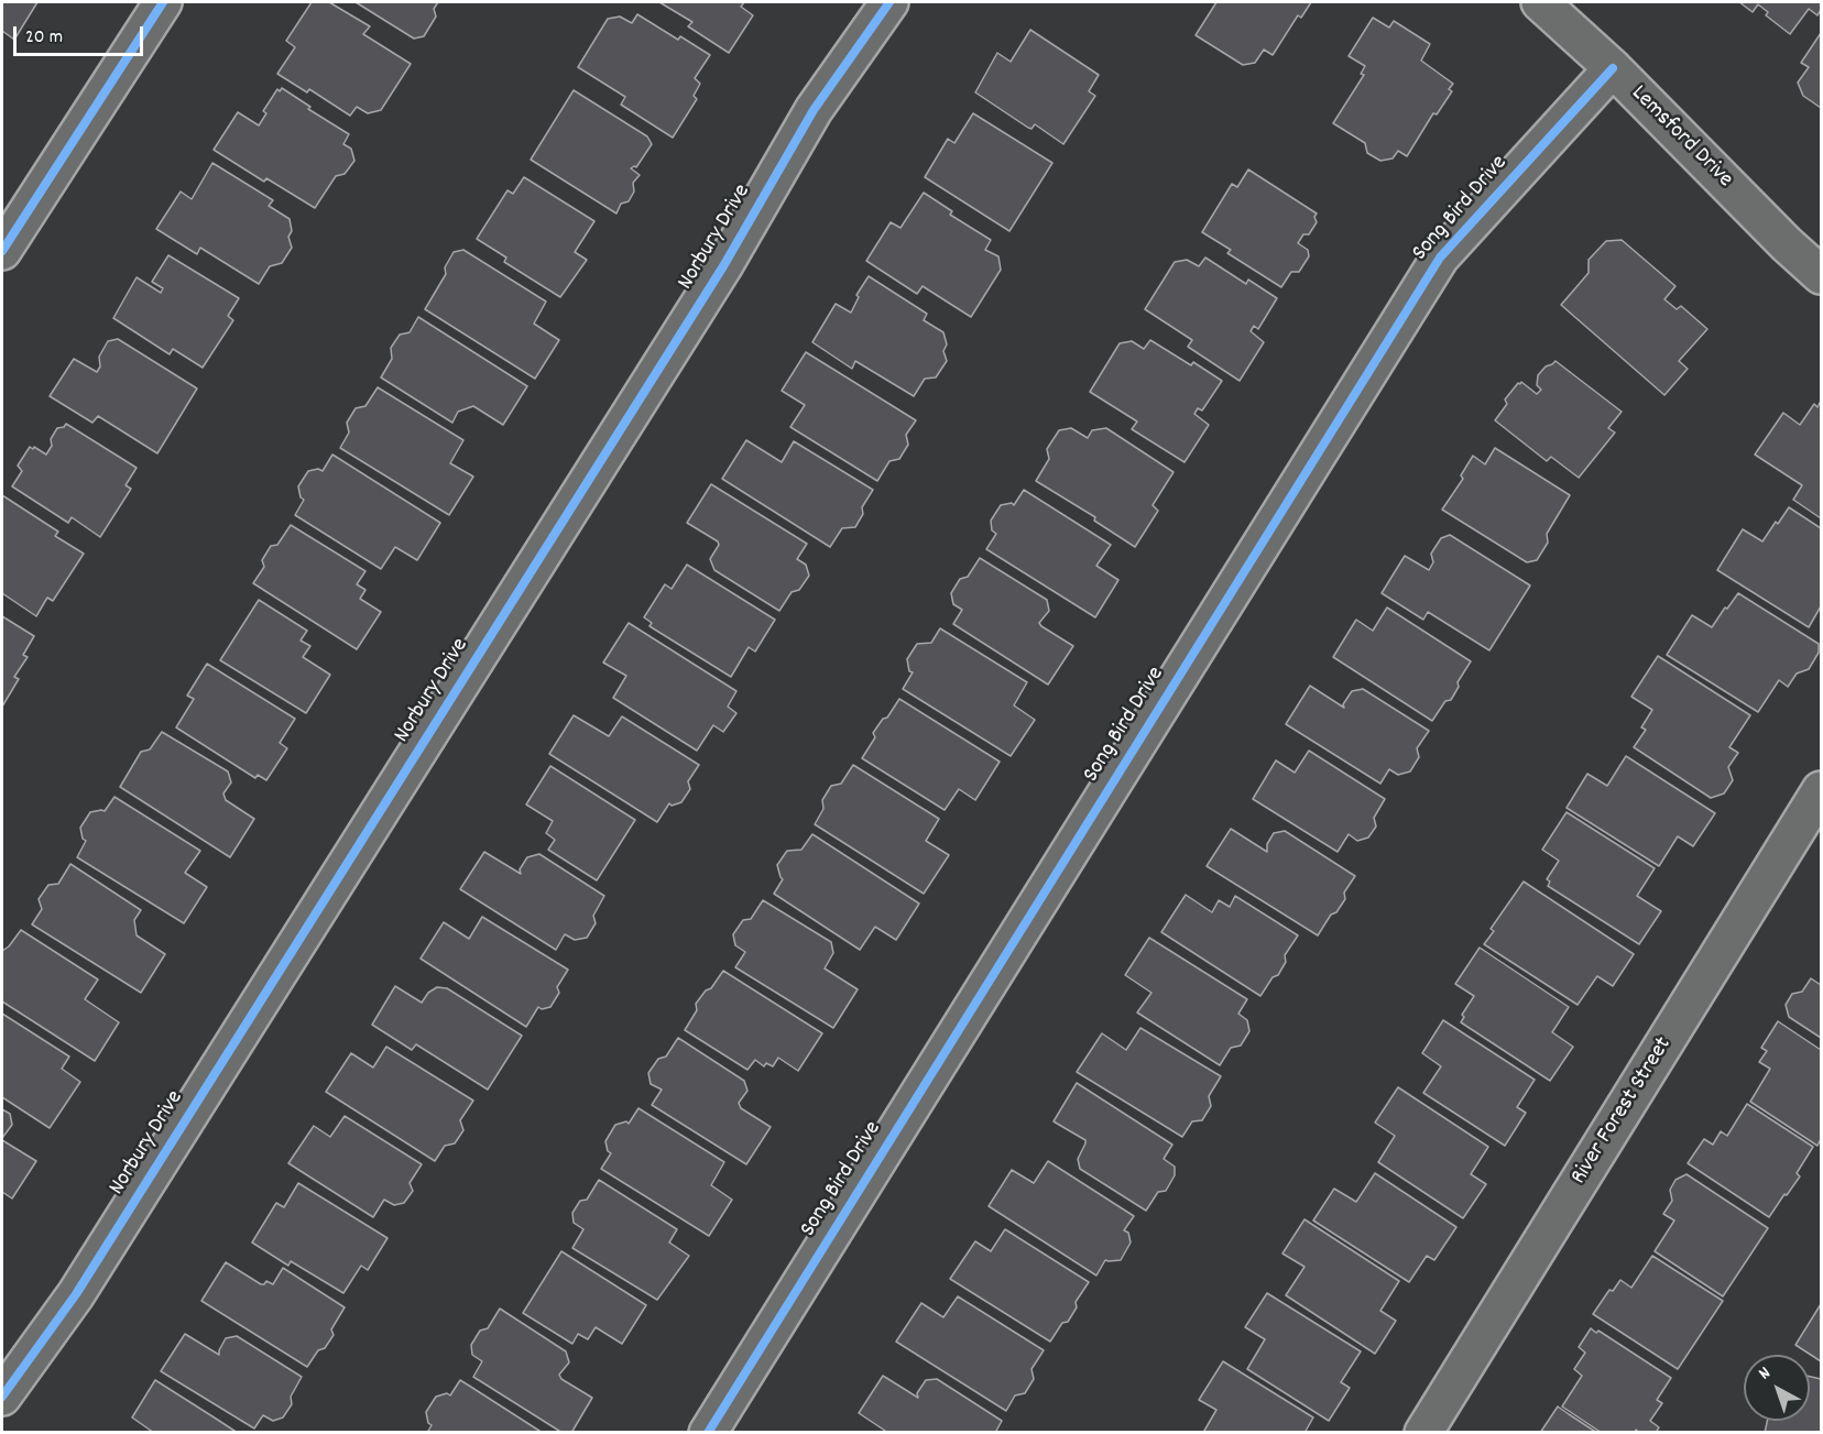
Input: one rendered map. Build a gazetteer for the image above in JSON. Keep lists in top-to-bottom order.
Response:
{
  "streets": {
    "street": [
      "Lemsford Drive",
      "Song Bird Drive",
      "Norbury Drive",
      "River Forest Street"
    ]
  },
  "crossings": [
    ["Lemsford Drive", "Song Bird Drive"]
  ],
  "scale_bar": "20 m",
  "north": "top left"
}
